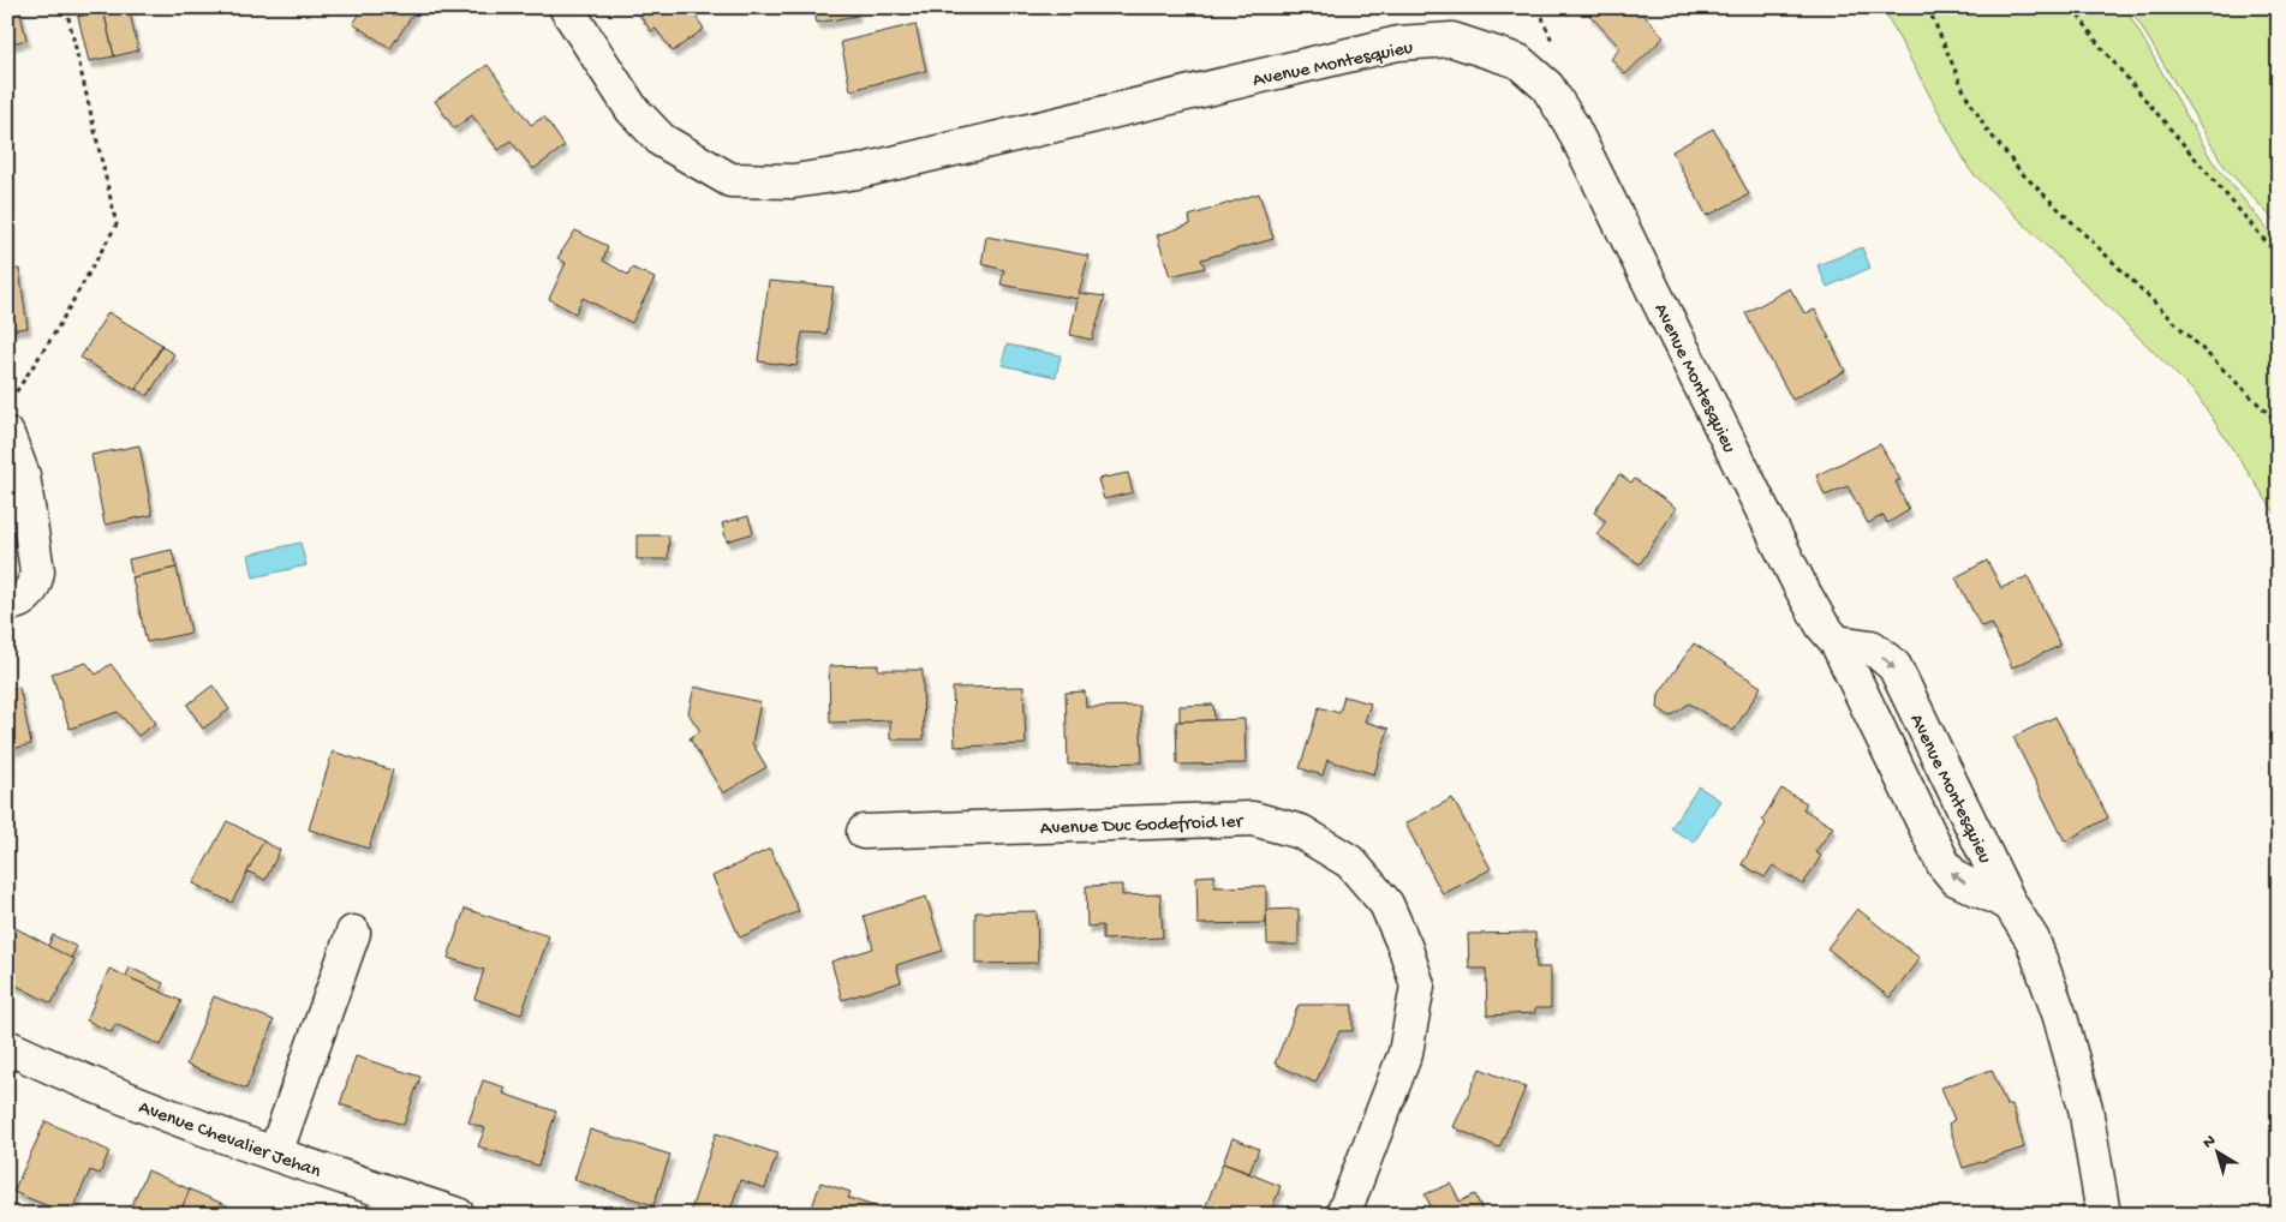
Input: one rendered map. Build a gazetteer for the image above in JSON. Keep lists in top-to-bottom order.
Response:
{
  "streets": {
    "street": ["Avenue Montesquieu", "Avenue Duc Godefroid Ier", "Avenue Chevalier Jehan"]
  },
  "north": "top left"
}
